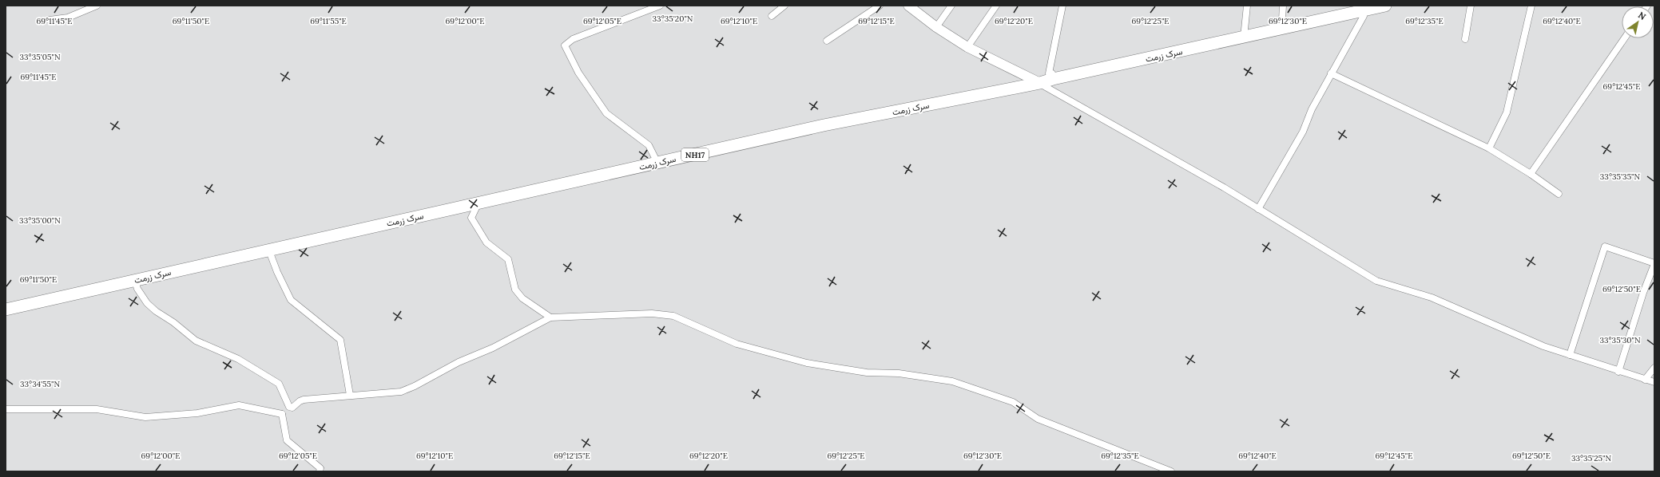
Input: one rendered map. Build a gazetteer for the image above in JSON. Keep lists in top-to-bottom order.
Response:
{
  "streets": {
    "highway": ["سرک زرمت", "NH17"]
  },
  "north": "top right",
  "coordinates": [
    "33°35'20\"N",
    "69°11'45\"E",
    "69°12'15\"E",
    "69°12'20\"E",
    "69°12'25\"E",
    "69°12'35\"E",
    "69°12'40\"E",
    "69°11'50\"E",
    "69°11'55\"E",
    "69°12'00\"E",
    "69°12'05\"E",
    "69°12'10\"E",
    "69°12'30\"E",
    "33°35'05\"N",
    "69°12'45\"E",
    "33°35'35\"N",
    "33°35'00\"N",
    "69°12'50\"E",
    "33°35'30\"N",
    "33°34'55\"N",
    "33°35'25\"N"
  ]
}
